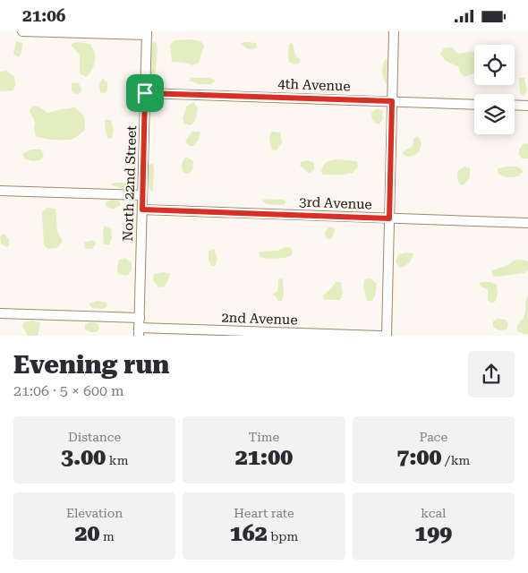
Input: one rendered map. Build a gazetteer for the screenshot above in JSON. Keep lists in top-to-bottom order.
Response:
{
  "streets": {
    "street": [
      "4th Avenue",
      "North 22nd Street",
      "3rd Avenue",
      "2nd Avenue"
    ]
  },
  "crossings": [
    ["4th Avenue", "North 22nd Street"],
    ["North 22nd Street", "3rd Avenue"],
    ["North 22nd Street", "2nd Avenue"]
  ],
  "page": {
    "status": "21:06",
    "heading": ["Evening run", "21:06 · 5 × 600 m"],
    "stats": [
      ["Distance", "3.00 km"],
      ["Time", "21:00"],
      ["Pace", "7:00 /km"],
      ["Elevation", "20 m"],
      ["Heart rate", "162 bpm"],
      ["kcal", "199"]
    ]
  }
}
